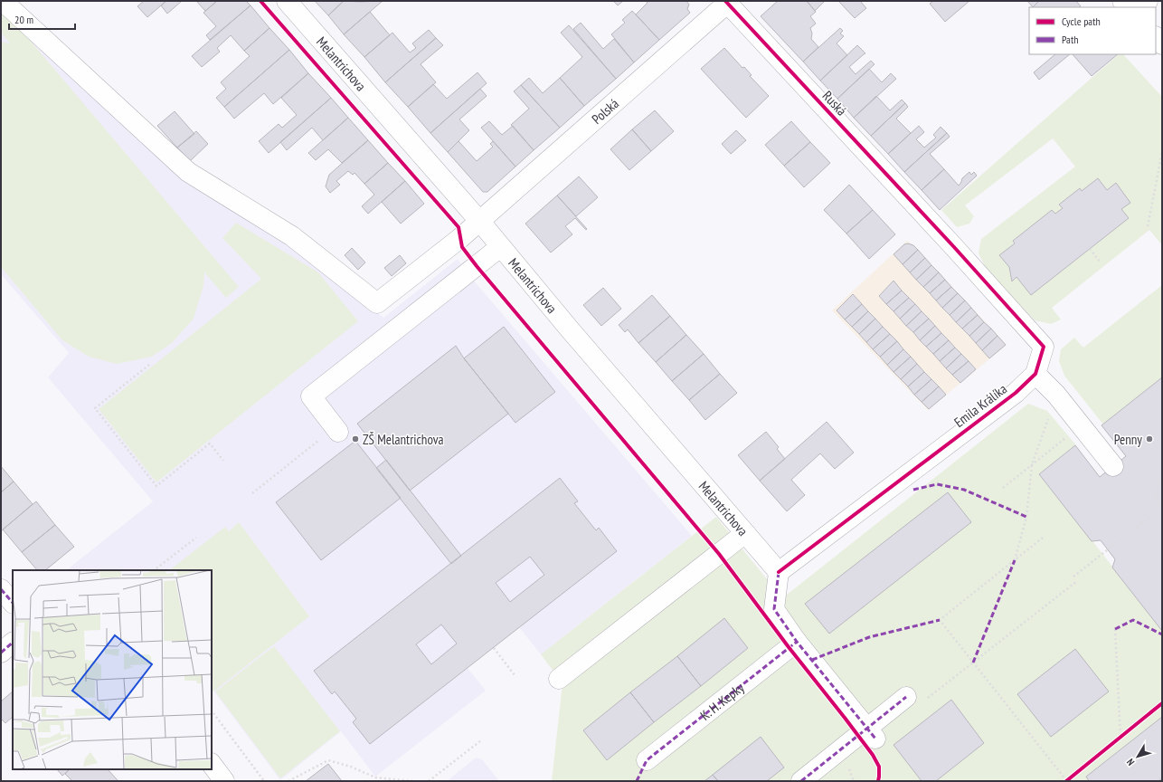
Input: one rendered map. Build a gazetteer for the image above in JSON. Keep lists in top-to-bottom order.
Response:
{
  "streets": {
    "street": [
      "Melantrichova",
      "Ruská",
      "Polská",
      "Emila Králíka",
      "K. H. Kepky"
    ]
  },
  "crossings": [
    ["Melantrichova", "Polská"],
    ["Melantrichova", "Emila Králíka"],
    ["Ruská", "Polská"],
    ["Ruská", "Emila Králíka"]
  ],
  "places": ["ZŠ Melantrichova", "Penny"],
  "legend": ["Cycle path", "Path"],
  "scale_bar": "20 m",
  "north": "bottom left"
}
